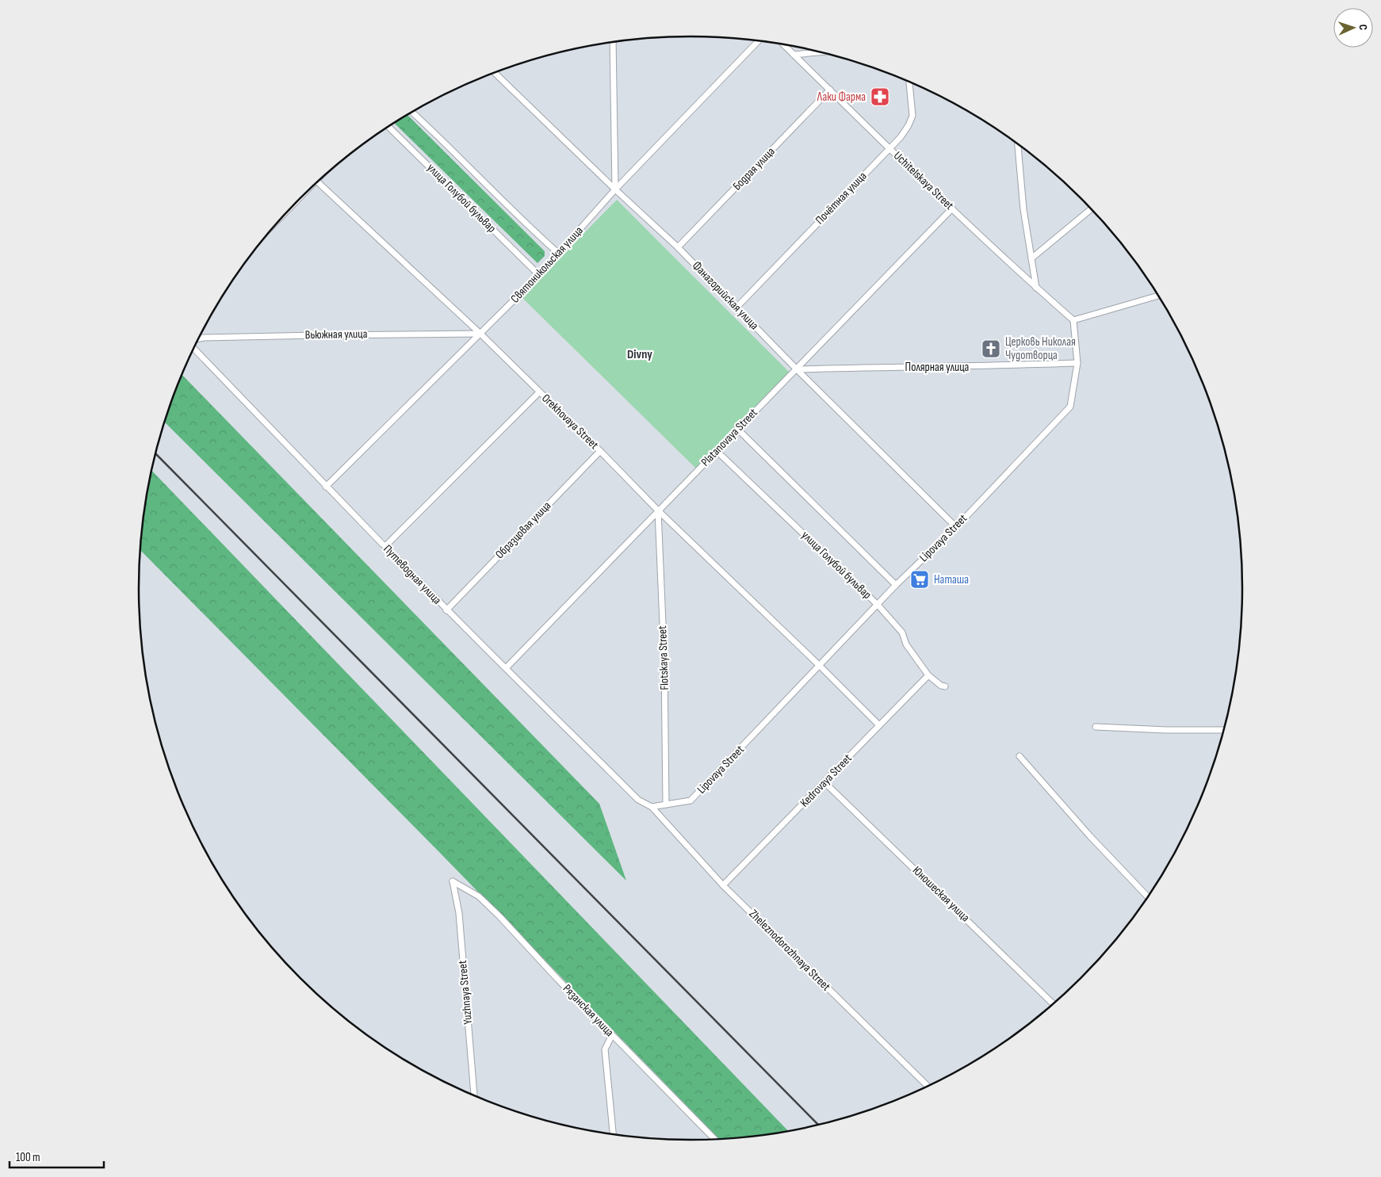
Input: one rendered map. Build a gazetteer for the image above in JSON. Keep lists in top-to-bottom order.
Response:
{
  "streets": {
    "street": [
      "Бодрая улица",
      "Uchitelskaya Street",
      "улица Голубой бульвар",
      "Почётная улица",
      "Святоникольская улица",
      "Фанагорийская улица",
      "Вьюжная улица",
      "Полярная улица",
      "Orekhovaya Street",
      "Platanovaya Street",
      "Образцовая улица",
      "Lipovaya Street",
      "Путеводная улица",
      "Flotskaya Street",
      "Kedrovaya Street",
      "Юношеская улица",
      "Zheleznodorozhnaya Street",
      "Yuzhnaya Street",
      "Рязанская улица"
    ]
  },
  "crossings": [
    ["Бодрая улица", "Uchitelskaya Street"],
    ["Бодрая улица", "Фанагорийская улица"],
    ["Uchitelskaya Street", "Почётная улица"],
    ["Uchitelskaya Street", "Platanovaya Street"],
    ["Uchitelskaya Street", "Lipovaya Street"],
    ["улица Голубой бульвар", "Святоникольская улица"],
    ["улица Голубой бульвар", "Platanovaya Street"],
    ["улица Голубой бульвар", "Lipovaya Street"],
    ["улица Голубой бульвар", "Kedrovaya Street"],
    ["Почётная улица", "Фанагорийская улица"],
    ["Святоникольская улица", "Фанагорийская улица"],
    ["Святоникольская улица", "Вьюжная улица"],
    ["Святоникольская улица", "Orekhovaya Street"],
    ["Святоникольская улица", "Путеводная улица"],
    ["Фанагорийская улица", "Полярная улица"],
    ["Фанагорийская улица", "Platanovaya Street"],
    ["Фанагорийская улица", "Lipovaya Street"],
    ["Вьюжная улица", "Orekhovaya Street"],
    ["Полярная улица", "Platanovaya Street"],
    ["Полярная улица", "Lipovaya Street"],
    ["Orekhovaya Street", "Platanovaya Street"],
    ["Orekhovaya Street", "Образцовая улица"],
    ["Orekhovaya Street", "Lipovaya Street"],
    ["Orekhovaya Street", "Flotskaya Street"],
    ["Orekhovaya Street", "Kedrovaya Street"],
    ["Platanovaya Street", "Путеводная улица"],
    ["Platanovaya Street", "Flotskaya Street"],
    ["Образцовая улица", "Путеводная улица"],
    ["Lipovaya Street", "Flotskaya Street"],
    ["Путеводная улица", "Zheleznodorozhnaya Street"],
    ["Kedrovaya Street", "Юношеская улица"],
    ["Kedrovaya Street", "Zheleznodorozhnaya Street"],
    ["Yuzhnaya Street", "Рязанская улица"]
  ],
  "districts": ["Divny"],
  "places": {
    "pharmacy": ["Лаки Фарма"],
    "church": ["Церковь Николая Чудотворца"],
    "supermarket": ["Наташа"]
  },
  "scale_bar": "100 m",
  "north": "right"
}
